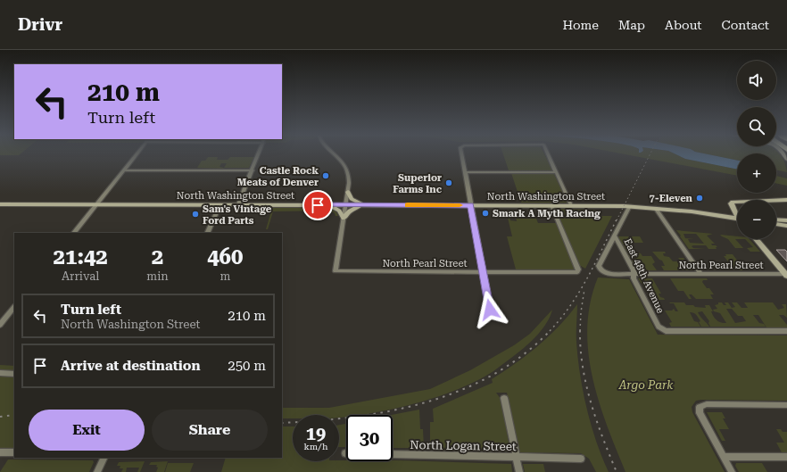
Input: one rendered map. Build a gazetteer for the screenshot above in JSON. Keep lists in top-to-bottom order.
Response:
{
  "streets": {
    "main road": ["North Washington Street"],
    "street": ["North Pearl Street", "East 48th Avenue", "North Logan Street"]
  },
  "crossings": [
    ["North Washington Street", "North Pearl Street"],
    ["North Washington Street", "East 48th Avenue"],
    ["North Pearl Street", "East 48th Avenue"]
  ],
  "parks": ["Argo Park"],
  "places": [
    "Castle Rock Meats of Denver",
    "Superior Farms Inc",
    "7-Eleven",
    "Smark A Myth Racing",
    "Sam's Vintage Ford Parts"
  ],
  "page": {
    "header": "Drivr",
    "nav": [
      "Home",
      "Map",
      "About",
      "Contact"
    ],
    "map_buttons": ["+", "−"],
    "turn": ["210 m", "Turn left"],
    "eta": [
      "21:42",
      "Arrival",
      "2",
      "min",
      "460",
      "m"
    ],
    "list": [
      {
        "name": "Turn left",
        "note": "North Washington Street",
        "value": "210 m"
      },
      {
        "name": "Arrive at destination",
        "value": "250 m"
      }
    ],
    "buttons": ["Exit", "Share"],
    "speed": "19 km/h",
    "limit": "30"
  }
}
